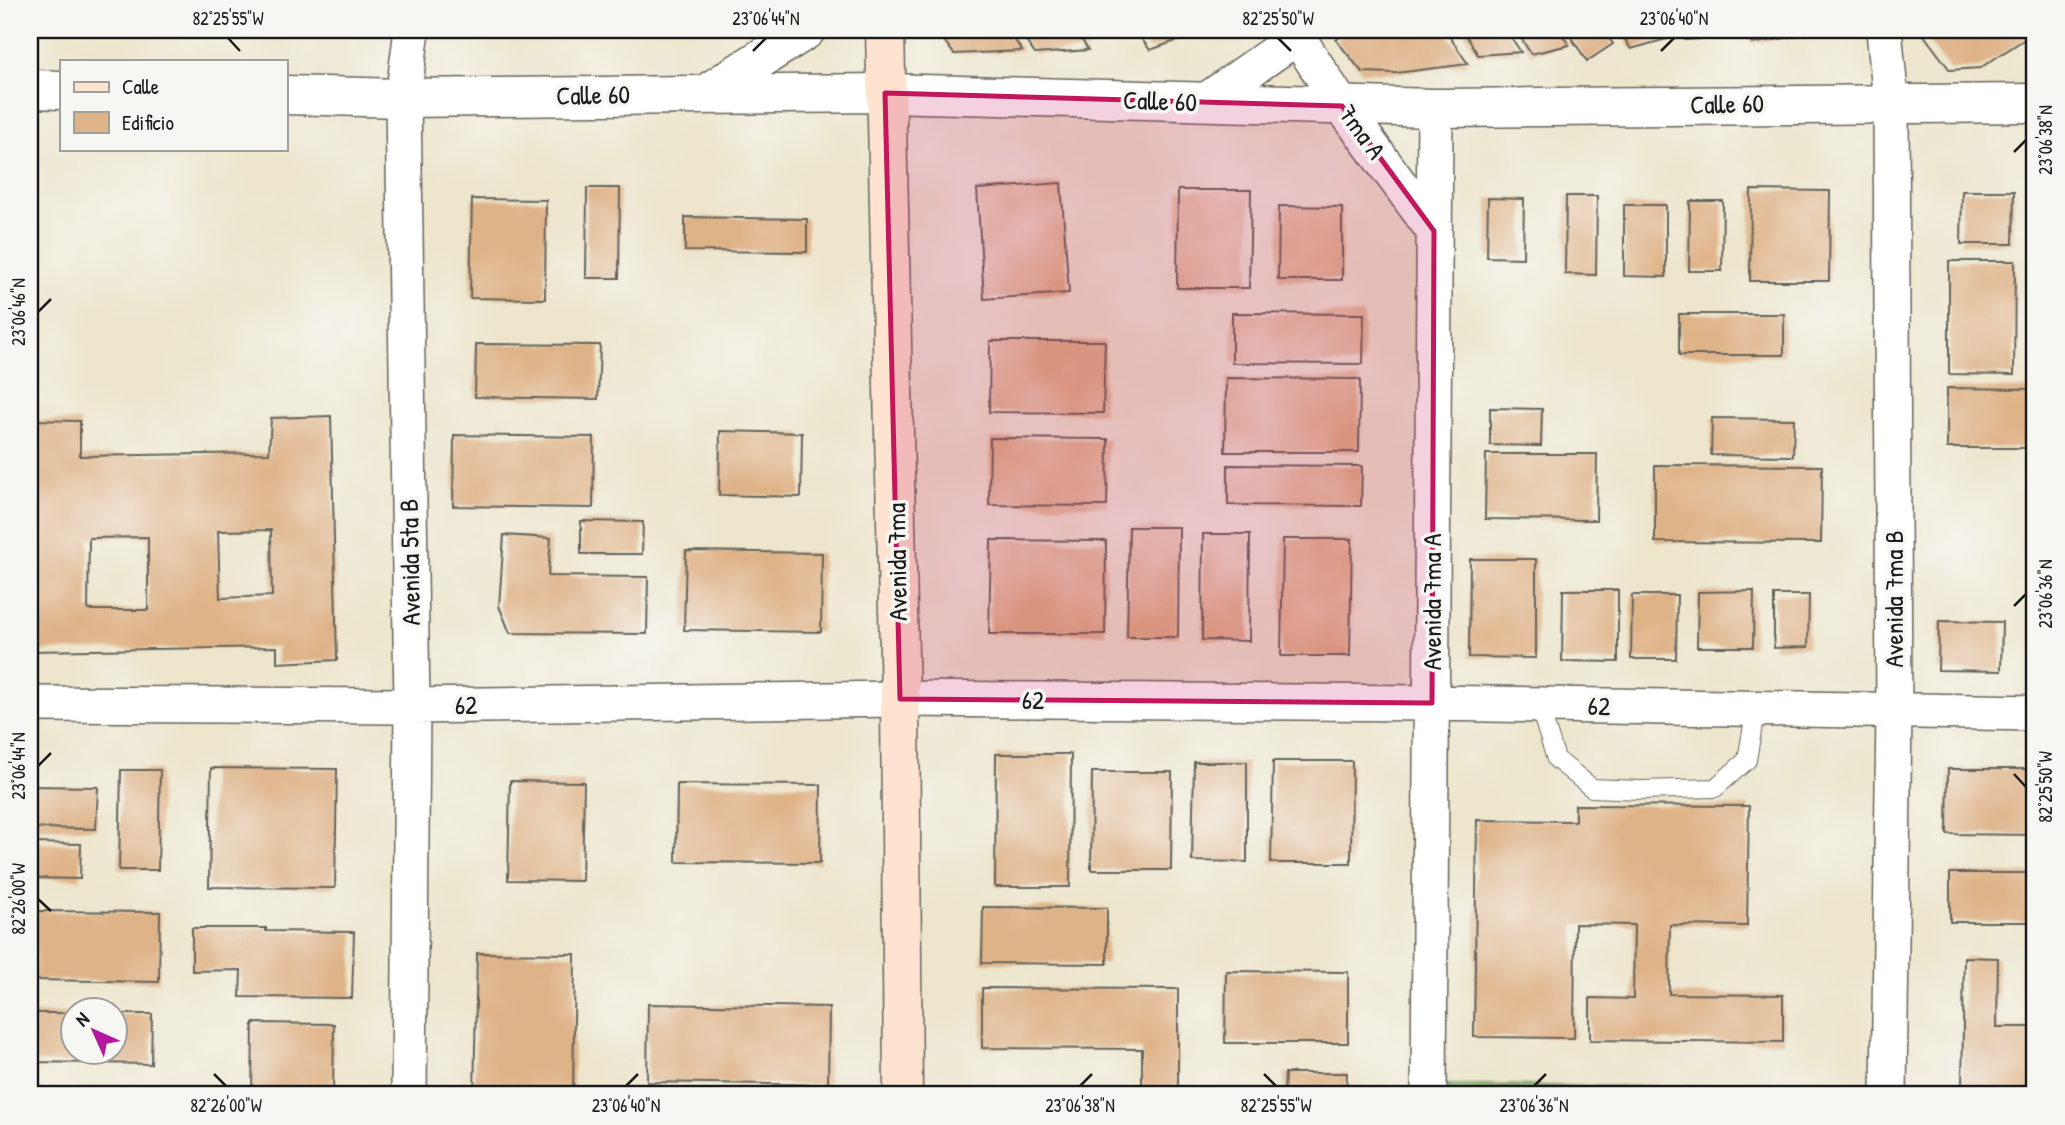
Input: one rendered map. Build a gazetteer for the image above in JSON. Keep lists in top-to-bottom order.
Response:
{
  "streets": {
    "main road": ["Avenida 7ma"],
    "street": [
      "Calle 60",
      "7ma A",
      "Avenida 5ta B",
      "Avenida 7ma B",
      "Avenida 7ma A",
      "62"
    ]
  },
  "crossings": [
    ["Calle 60", "7ma A"],
    ["Calle 60", "Avenida 5ta B"],
    ["Calle 60", "Avenida 7ma"],
    ["Calle 60", "Avenida 7ma B"],
    ["Calle 60", "Avenida 7ma A"],
    ["7ma A", "Avenida 7ma A"],
    ["Avenida 5ta B", "62"],
    ["Avenida 7ma", "62"],
    ["Avenida 7ma B", "62"],
    ["Avenida 7ma A", "62"]
  ],
  "legend": ["Calle", "Edificio"],
  "north": "top left",
  "coordinates": [
    "82°25'55\"W",
    "23°06'44\"N",
    "82°25'50\"W",
    "23°06'40\"N",
    "23°06'38\"N",
    "23°06'46\"N",
    "23°06'36\"N",
    "82°26'00\"W"
  ]
}
